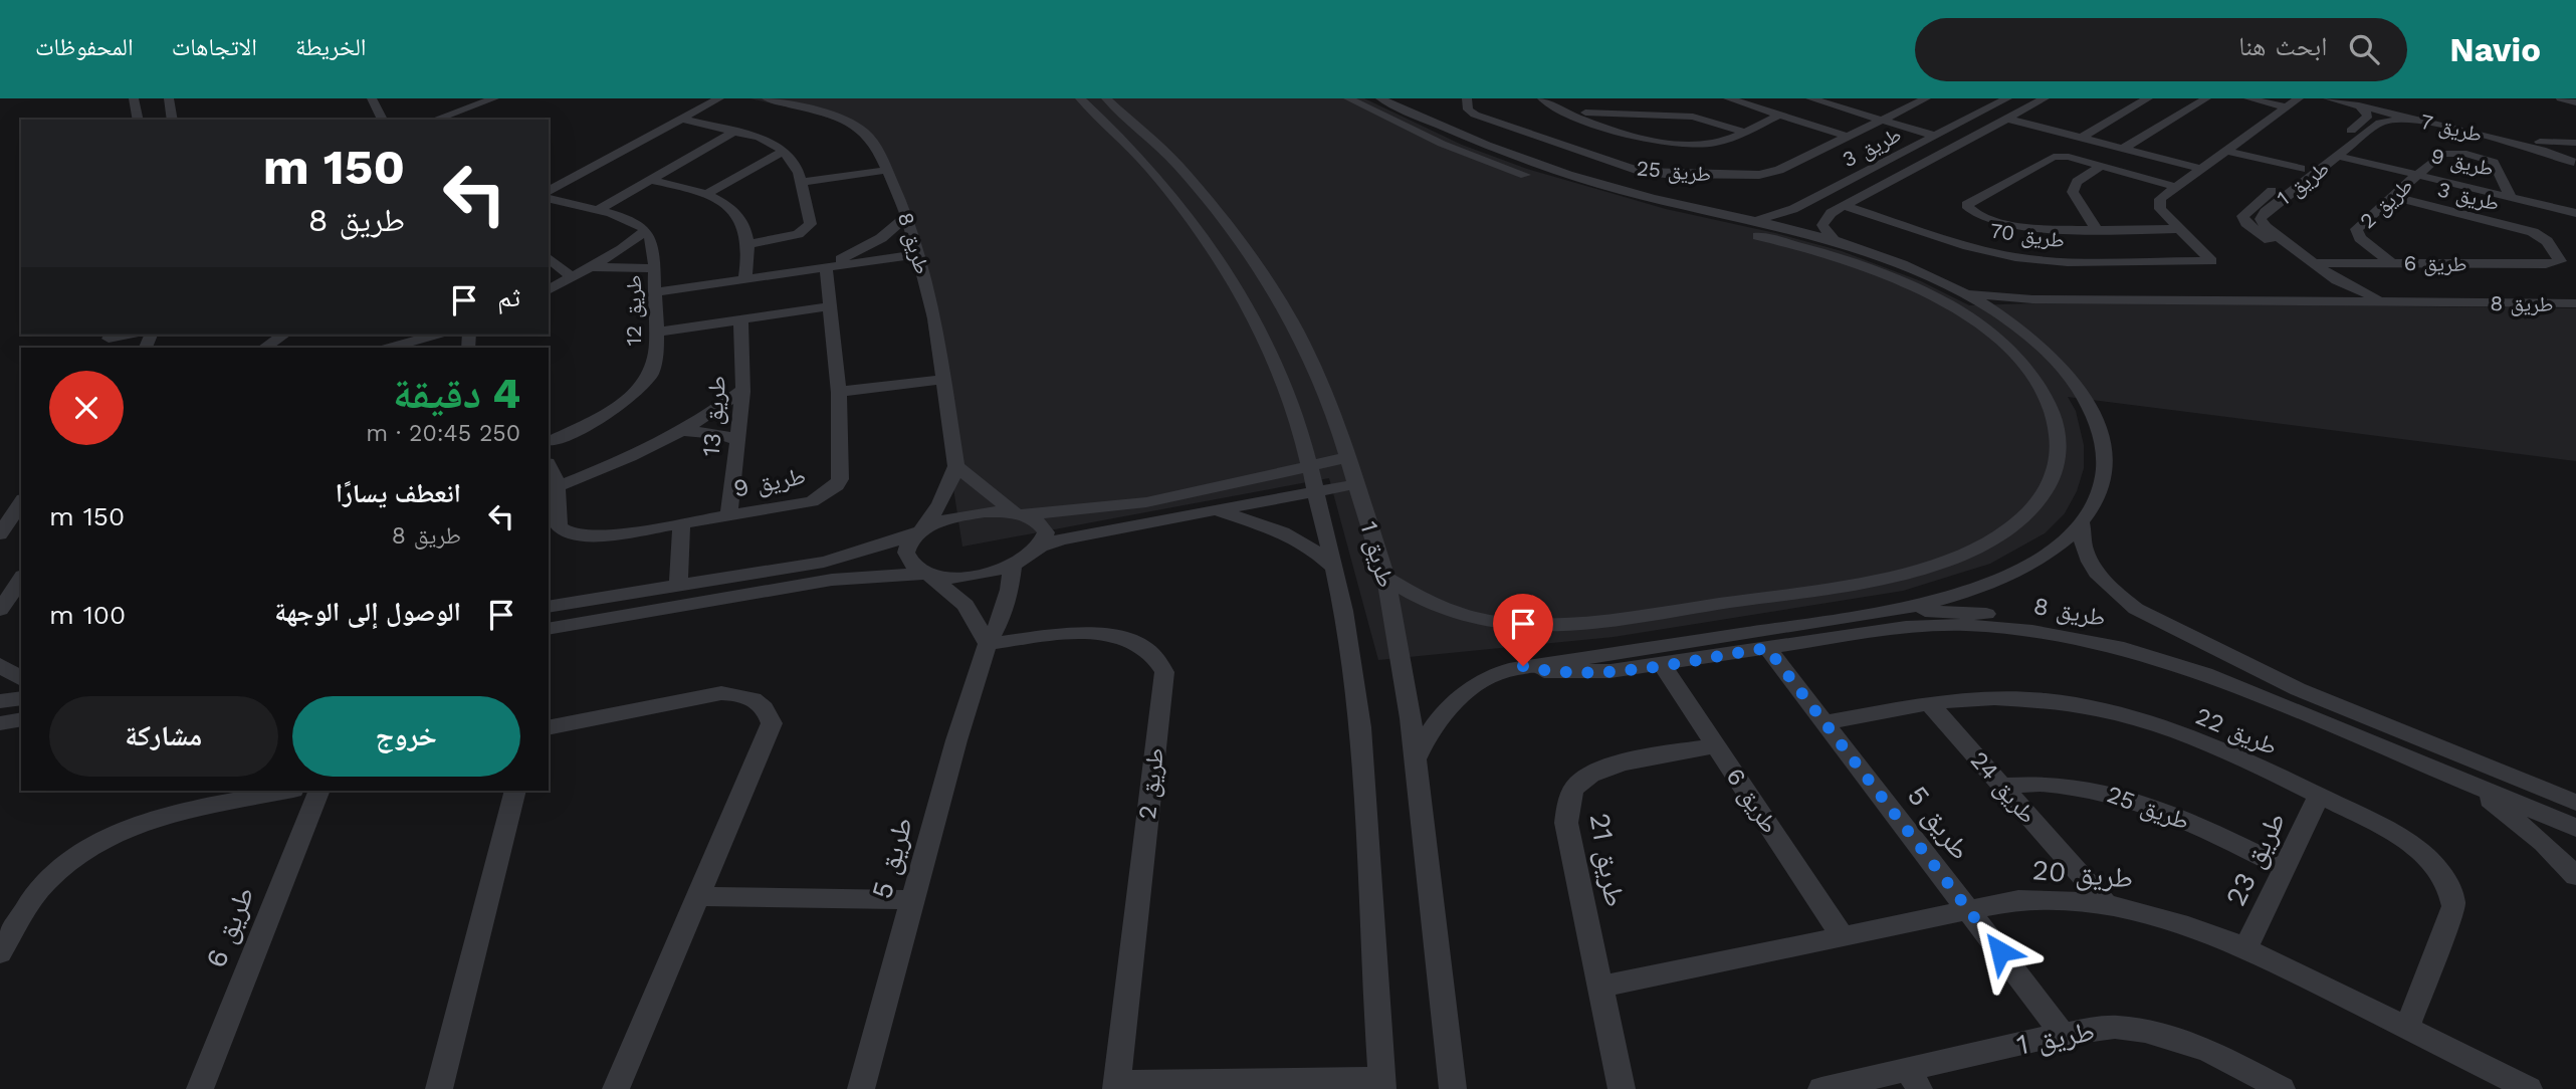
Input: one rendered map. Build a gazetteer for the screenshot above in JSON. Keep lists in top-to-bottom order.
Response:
{
  "streets": {
    "street": [
      "طريق 7",
      "طريق 3",
      "طريق 9",
      "طريق 25",
      "طريق 1",
      "طريق 2",
      "طريق 70",
      "طريق 8",
      "طريق 6",
      "طريق 12",
      "طريق 13",
      "طريق 22",
      "طريق 24",
      "طريق 5",
      "طريق 23",
      "طريق 21",
      "طريق 20"
    ]
  },
  "crossings": [
    ["طريق 7", "طريق 1"],
    ["طريق 3", "طريق 2"],
    ["طريق 3", "طريق 70"],
    ["طريق 3", "طريق 6"],
    ["طريق 9", "طريق 1"],
    ["طريق 9", "طريق 2"],
    ["طريق 9", "طريق 13"],
    ["طريق 25", "طريق 24"],
    ["طريق 25", "طريق 23"],
    ["طريق 1", "طريق 8"],
    ["طريق 1", "طريق 6"],
    ["طريق 1", "طريق 5"],
    ["طريق 2", "طريق 6"],
    ["طريق 2", "طريق 5"],
    ["طريق 8", "طريق 6"],
    ["طريق 8", "طريق 5"],
    ["طريق 6", "طريق 21"],
    ["طريق 6", "طريق 20"],
    ["طريق 22", "طريق 24"],
    ["طريق 22", "طريق 5"],
    ["طريق 22", "طريق 23"],
    ["طريق 22", "طريق 20"],
    ["طريق 24", "طريق 20"],
    ["طريق 5", "طريق 20"],
    ["طريق 23", "طريق 20"],
    ["طريق 21", "طريق 20"]
  ],
  "page": {
    "header": "Navio",
    "search": "ابحث هنا",
    "nav": ["الخريطة", "الاتجاهات", "المحفوظات"],
    "turn": ["150 m", "طريق 8"],
    "then": "ثم",
    "heading": ["4 دقيقة", "250 m · 20:45"],
    "list": [
      {
        "name": "انعطف يسارًا",
        "note": "طريق 8",
        "value": "150 m"
      },
      {
        "name": "الوصول إلى الوجهة",
        "value": "100 m"
      }
    ],
    "buttons": ["خروج", "مشاركة"]
  }
}
